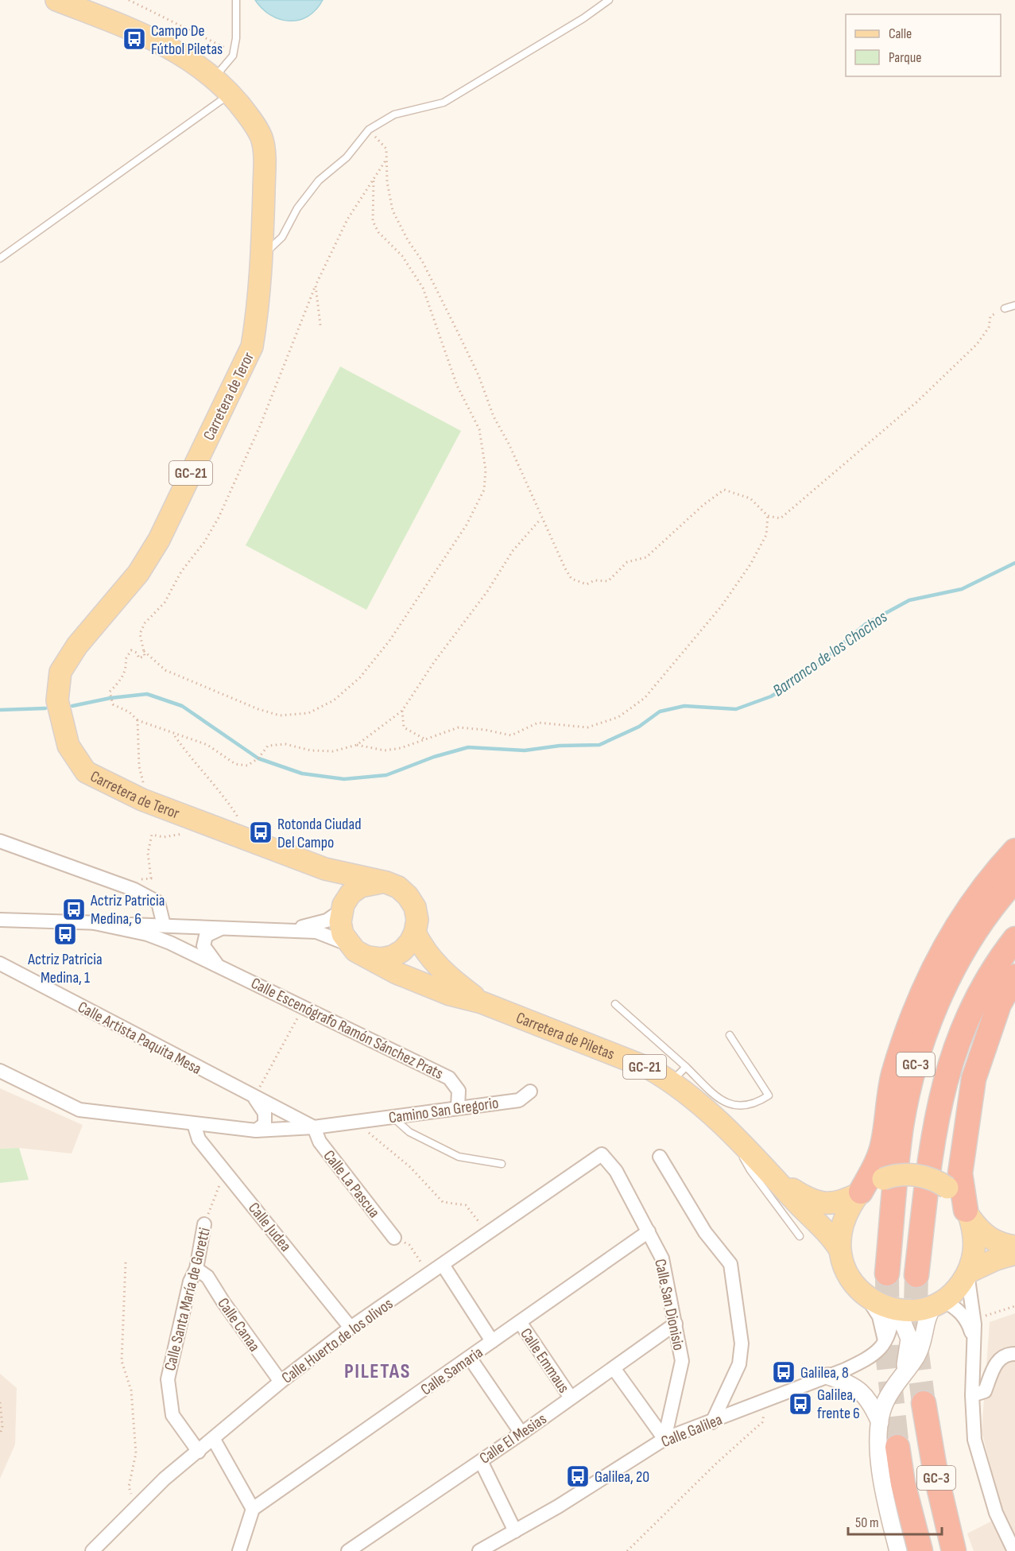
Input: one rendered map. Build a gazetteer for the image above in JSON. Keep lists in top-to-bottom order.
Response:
{
  "streets": {
    "highway": ["GC-3"],
    "main road": ["Carretera de Teror", "GC-21", "Carretera de Piletas"],
    "street": [
      "Calle Escenógrafo Ramón Sánchez Prats",
      "Calle Artista Paquita Mesa",
      "Camino San Gregorio",
      "Calle La Pascua",
      "Calle Judea",
      "Calle Santa María de Goretti",
      "Calle San Dionisio",
      "Calle Canaa",
      "Calle Huerto de los olivos",
      "Calle Emmaus",
      "Calle Samaria",
      "Calle Galilea",
      "Calle El Mesias"
    ]
  },
  "crossings": [
    ["Carretera de Teror", "GC-21"],
    ["GC-21", "Carretera de Piletas"],
    ["Calle Escenógrafo Ramón Sánchez Prats", "Camino San Gregorio"],
    ["Calle Artista Paquita Mesa", "Camino San Gregorio"],
    ["Calle Artista Paquita Mesa", "Calle La Pascua"],
    ["Camino San Gregorio", "Calle La Pascua"],
    ["Camino San Gregorio", "Calle Judea"],
    ["Camino San Gregorio", "Calle Huerto de los olivos"],
    ["Calle Judea", "Calle Santa María de Goretti"],
    ["Calle Judea", "Calle Huerto de los olivos"],
    ["Calle Santa María de Goretti", "Calle Canaa"],
    ["Calle Santa María de Goretti", "Calle Huerto de los olivos"],
    ["Calle San Dionisio", "Calle Huerto de los olivos"],
    ["Calle San Dionisio", "Calle Samaria"],
    ["Calle San Dionisio", "Calle Galilea"],
    ["Calle San Dionisio", "Calle El Mesias"],
    ["Calle Canaa", "Calle Huerto de los olivos"],
    ["Calle Emmaus", "Calle Samaria"],
    ["Calle Emmaus", "Calle El Mesias"]
  ],
  "districts": ["PILETAS"],
  "water": ["Barranco de los Chochos"],
  "places": {
    "bus stop": [
      "Campo De Fútbol Piletas",
      "Rotonda Ciudad Del Campo",
      "Actriz Patricia Medina, 6",
      "Actriz Patricia Medina, 1",
      "Galilea, 8",
      "Galilea, frente 6",
      "Galilea, 20"
    ]
  },
  "legend": ["Calle", "Parque"],
  "scale_bar": "50 m"
}
